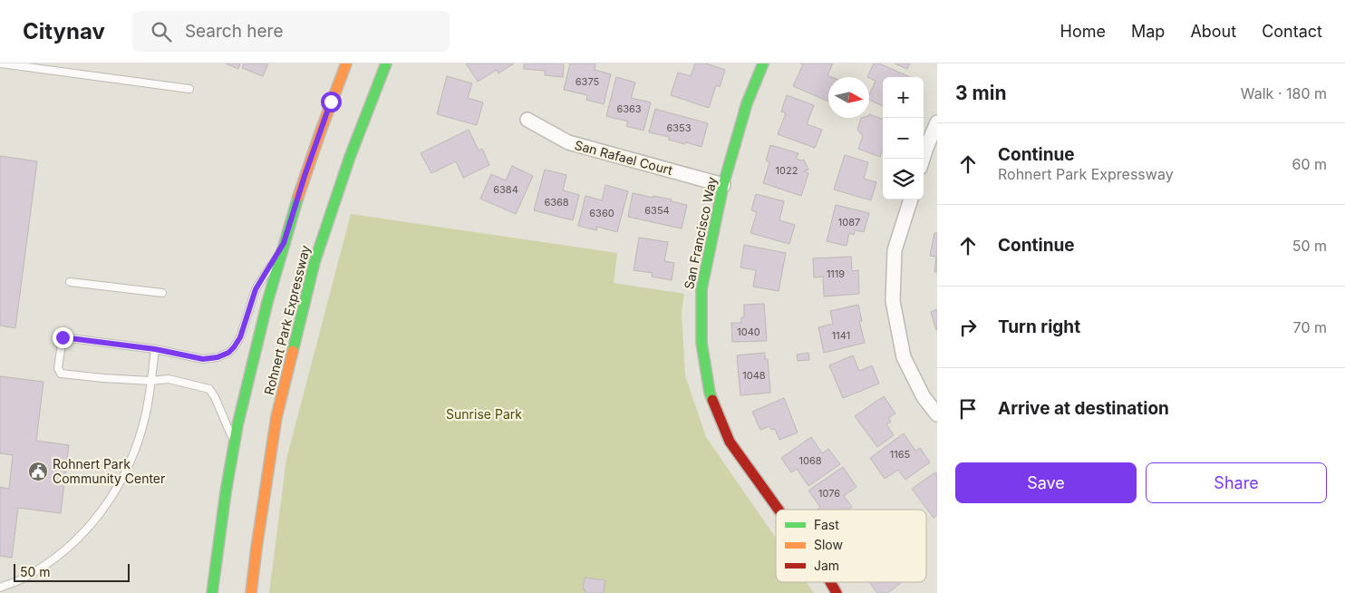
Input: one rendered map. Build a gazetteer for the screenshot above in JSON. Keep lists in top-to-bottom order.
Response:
{
  "streets": {
    "main road": ["San Francisco Way", "Rohnert Park Expressway"],
    "street": ["San Rafael Court"]
  },
  "crossings": [
    ["San Rafael Court", "San Francisco Way"]
  ],
  "parks": ["Sunrise Park"],
  "places": {
    "public building": ["Rohnert Park Community Center"]
  },
  "house_numbers": [
    "6375",
    "6363",
    "6353",
    "1022",
    "6384",
    "6368",
    "6354",
    "6360",
    "1087",
    "1119",
    "1040",
    "1141",
    "1048",
    "1165",
    "1068",
    "1076"
  ],
  "legend": ["Fast", "Slow", "Jam"],
  "scale_bar": "50 m",
  "north": "right",
  "page": {
    "header": "Citynav",
    "search": "Search here",
    "nav": [
      "Home",
      "Map",
      "About",
      "Contact"
    ],
    "heading": ["3 min", "Walk · 180 m"],
    "map_buttons": ["+", "−"],
    "list": [
      ["Continue", "Rohnert Park Expressway", "60 m"],
      ["Continue", "50 m"],
      ["Turn right", "70 m"],
      "Arrive at destination"
    ],
    "buttons": ["Save", "Share"],
    "scale": "50 m"
  }
}
